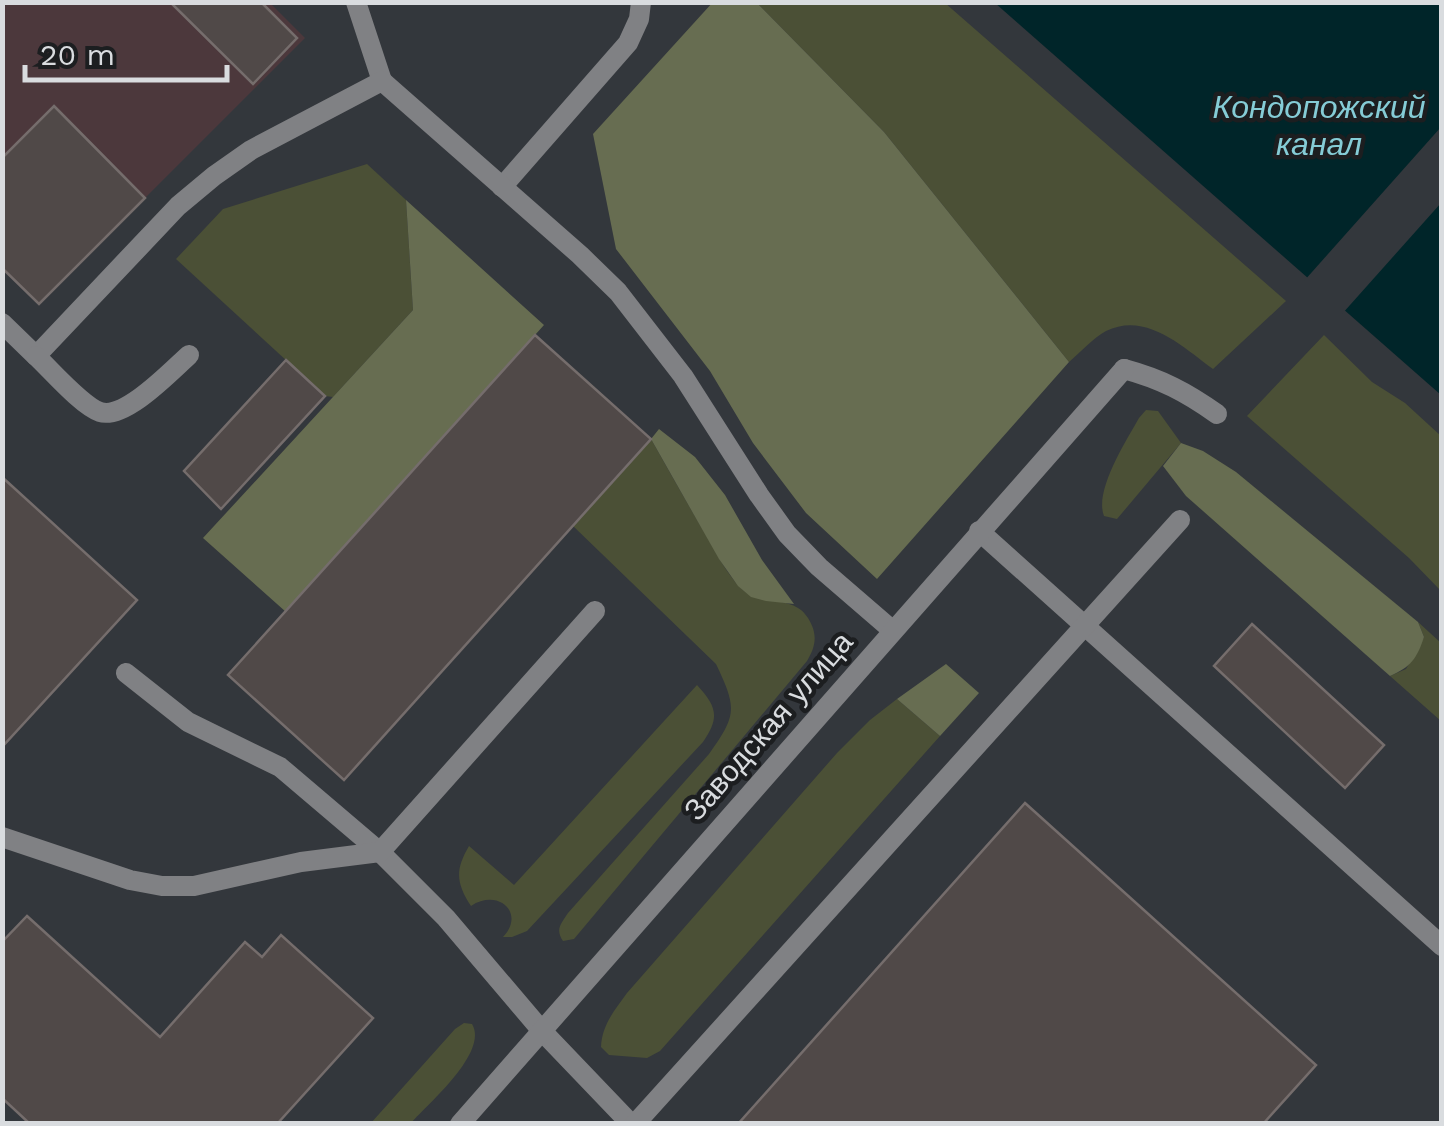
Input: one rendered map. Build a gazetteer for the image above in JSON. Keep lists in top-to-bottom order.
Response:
{
  "streets": {
    "street": ["Заводская улица"]
  },
  "water": ["Кондопожский канал"],
  "scale_bar": "20 m"
}
